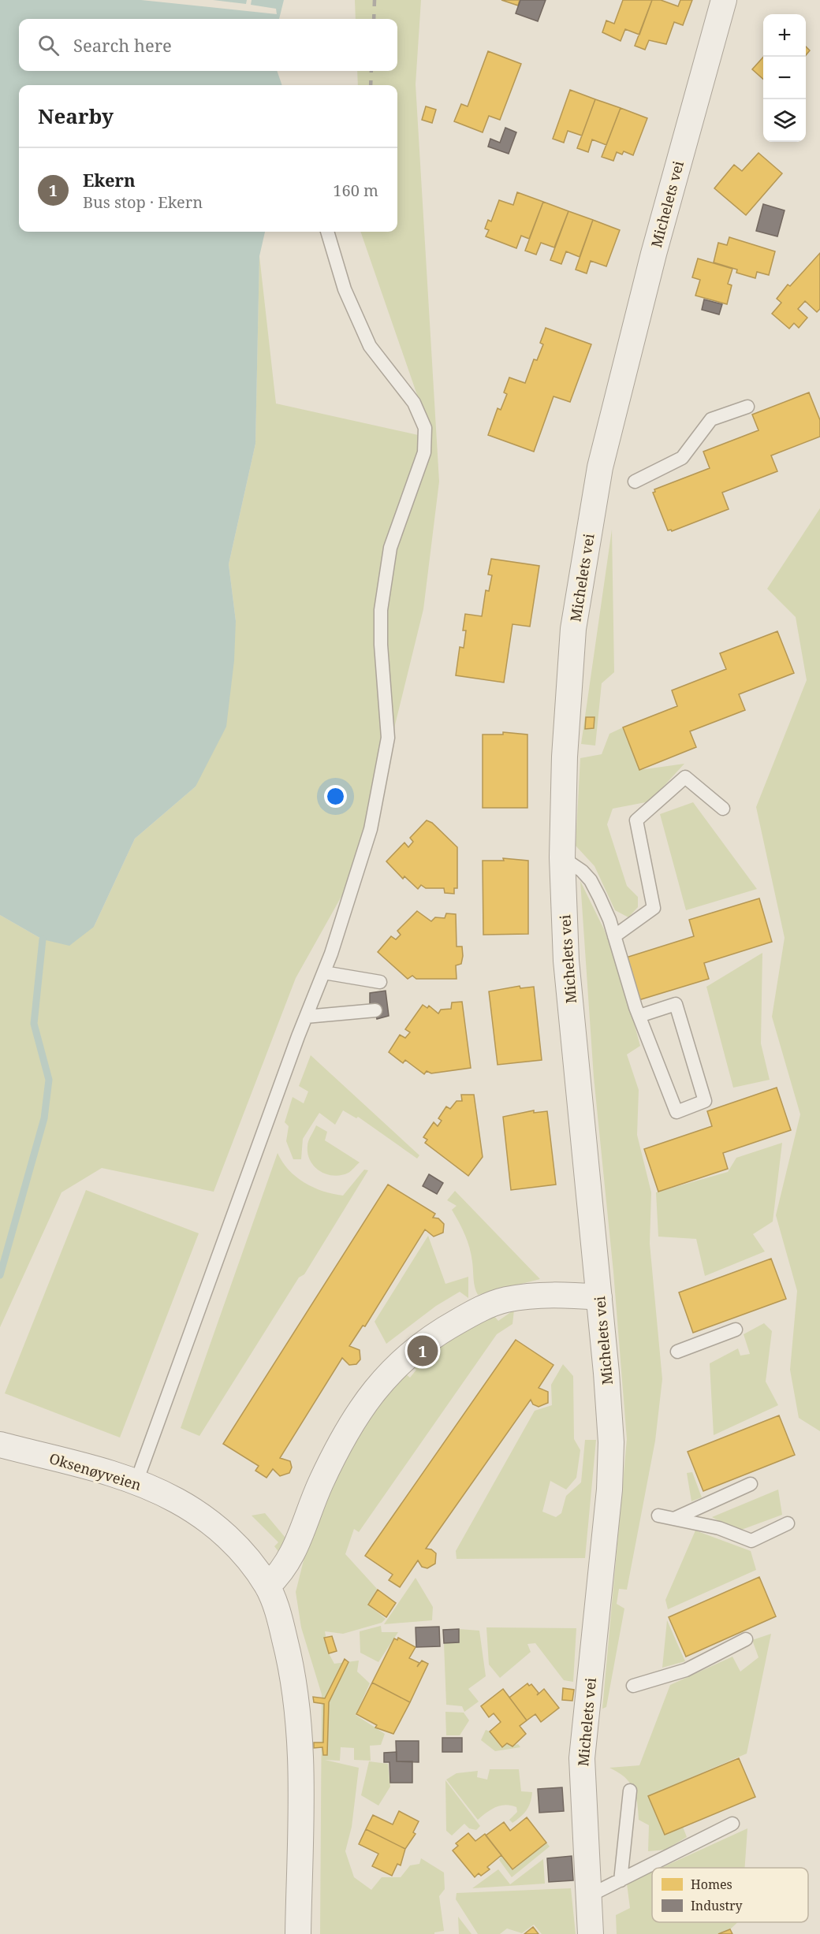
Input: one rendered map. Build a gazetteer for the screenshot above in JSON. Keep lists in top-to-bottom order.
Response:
{
  "streets": {
    "street": ["Michelets vei", "Oksenøyveien"]
  },
  "legend": ["Homes", "Industry"],
  "page": {
    "map_buttons": ["+", "−"],
    "search": "Search here",
    "heading": "Nearby",
    "list": [
      {
        "mark": "1",
        "name": "Ekern",
        "note": "Bus stop · Ekern",
        "value": "160 m"
      }
    ],
    "pins": "1"
  }
}
